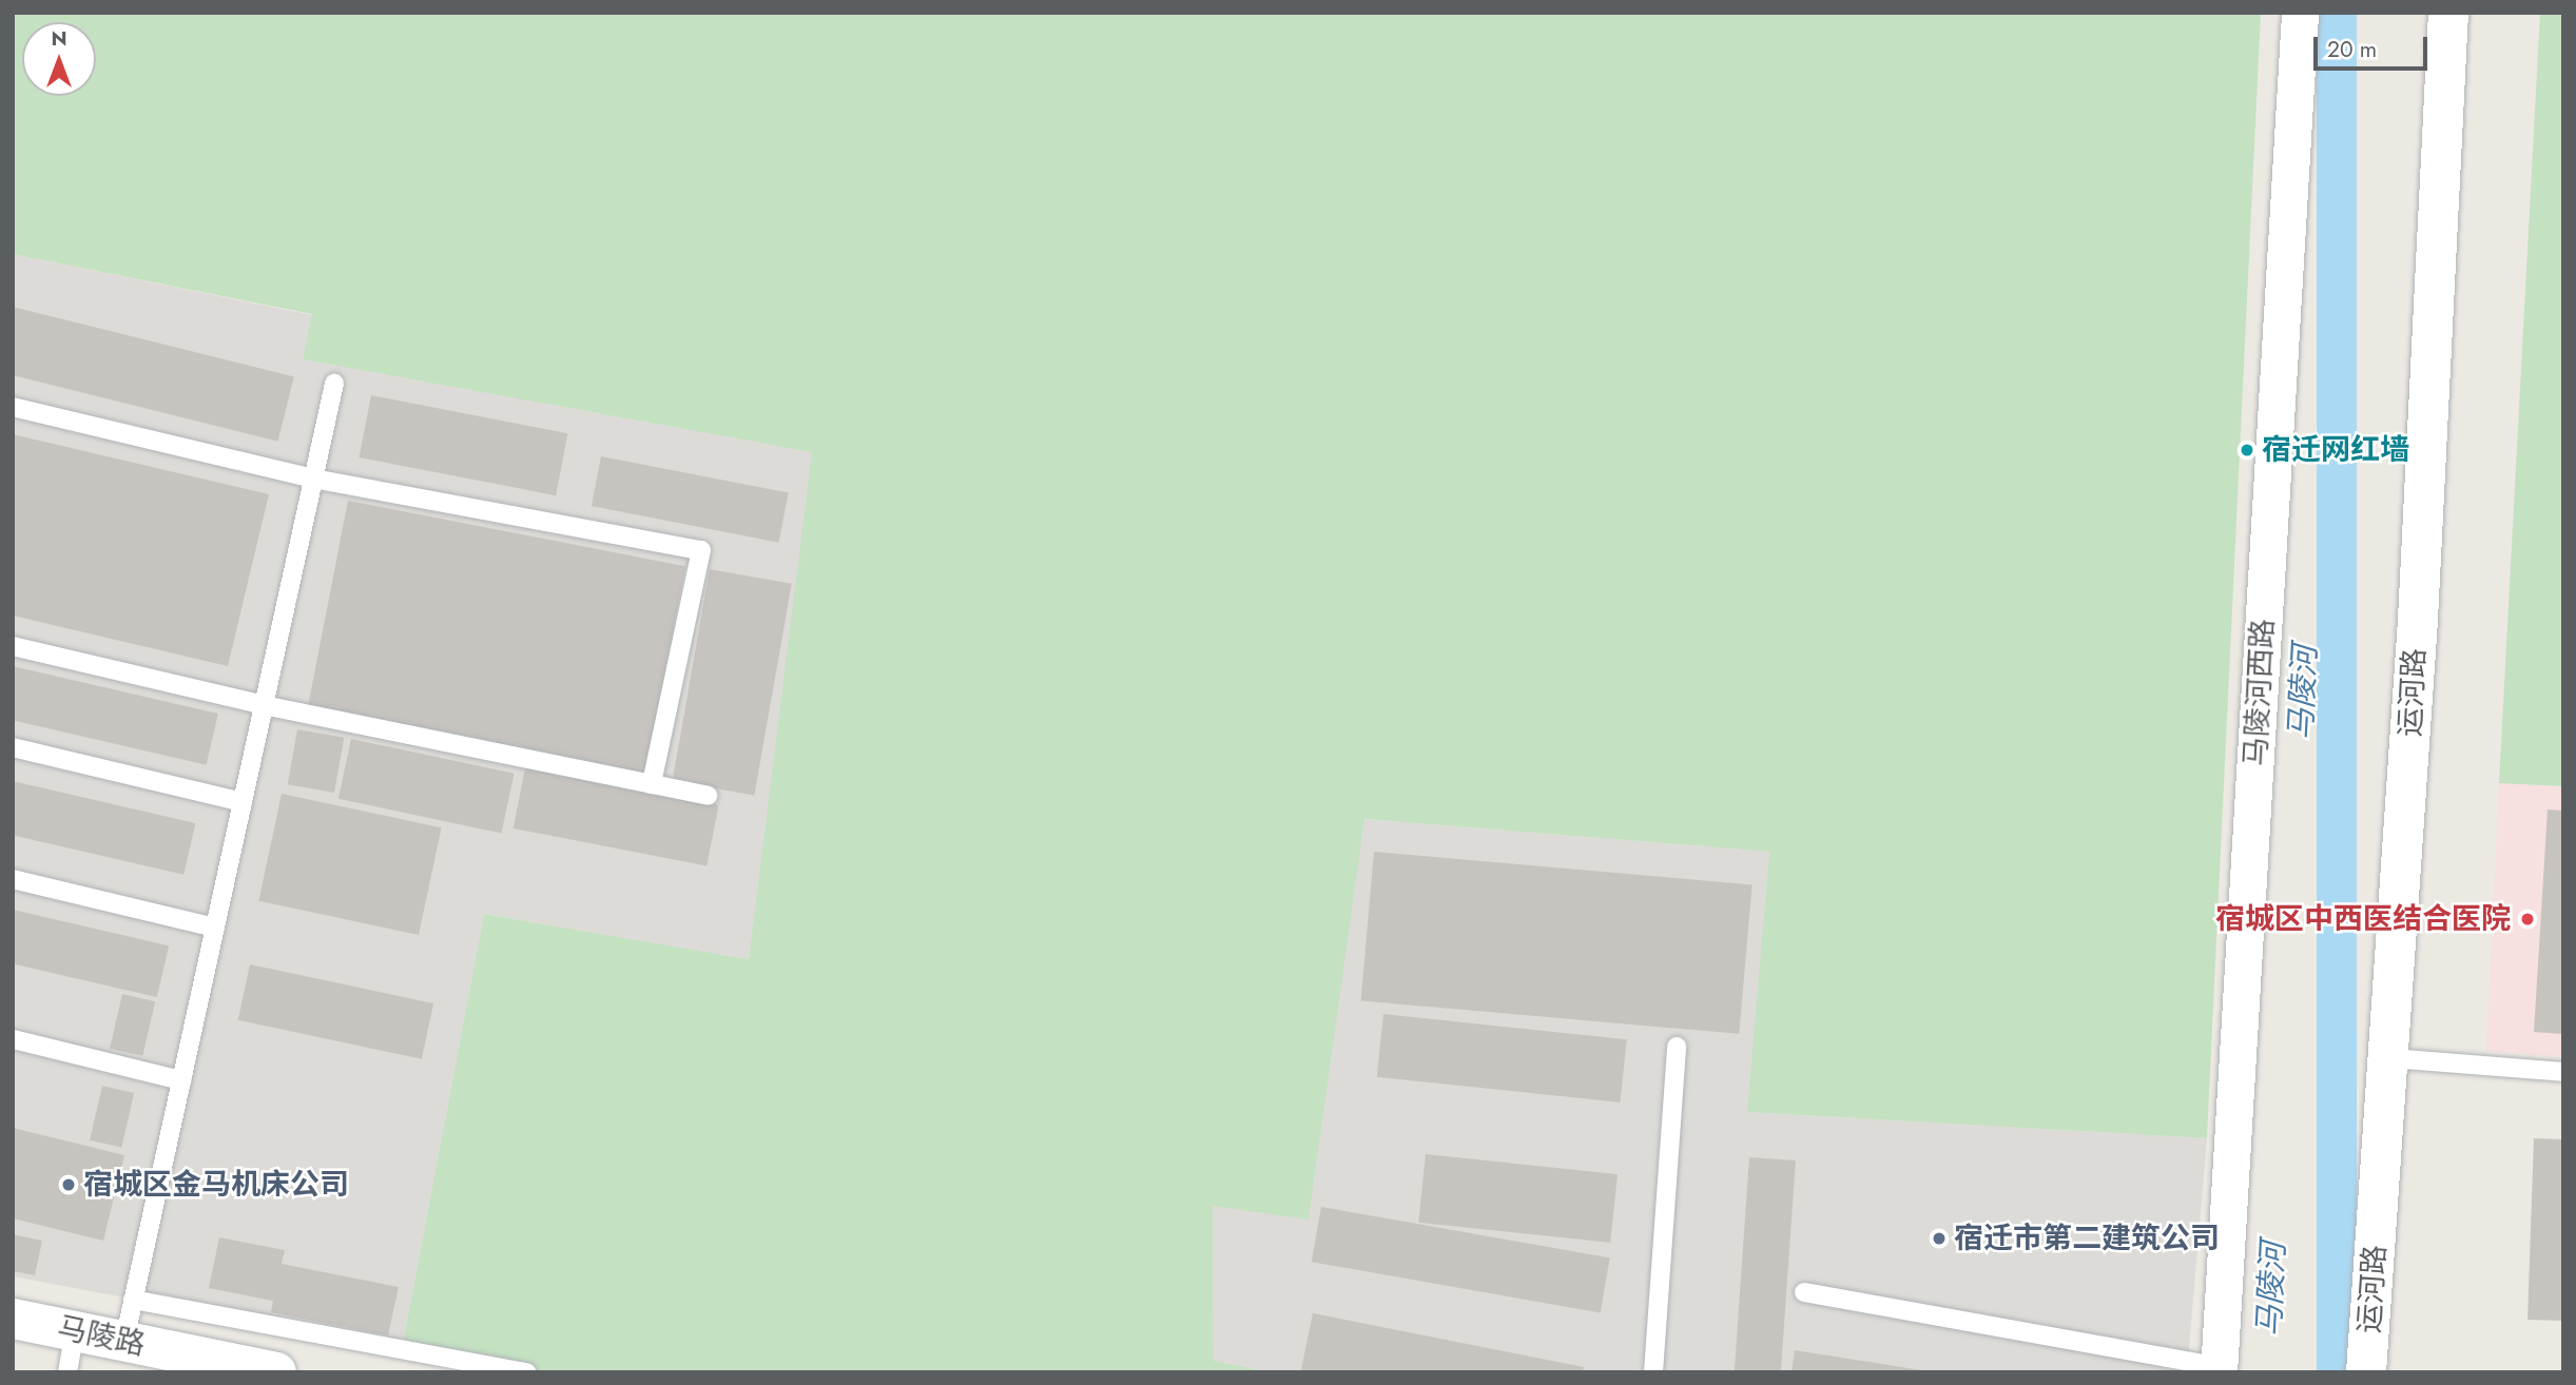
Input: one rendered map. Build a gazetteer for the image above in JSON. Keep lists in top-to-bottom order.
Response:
{
  "streets": {
    "street": ["马陵河西路", "运河路", "马陵路"]
  },
  "water": ["马陵河"],
  "places": [
    "宿迁网红墙",
    "宿城区中西医结合医院",
    "宿城区金马机床公司",
    "宿迁市第二建筑公司"
  ],
  "scale_bar": "20 m",
  "north": "top"
}
